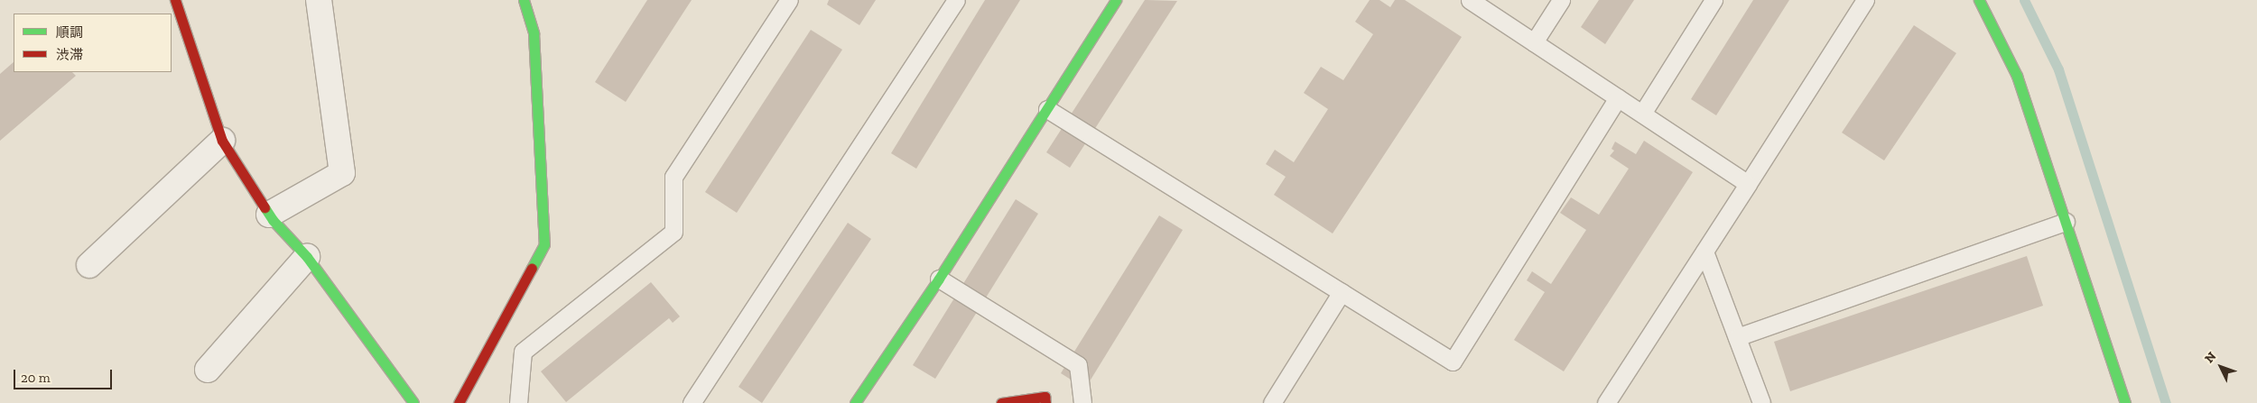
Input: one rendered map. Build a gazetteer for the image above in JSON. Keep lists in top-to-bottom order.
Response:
{
  "legend": ["順調", "渋滞"],
  "scale_bar": "20 m",
  "north": "top left"
}
